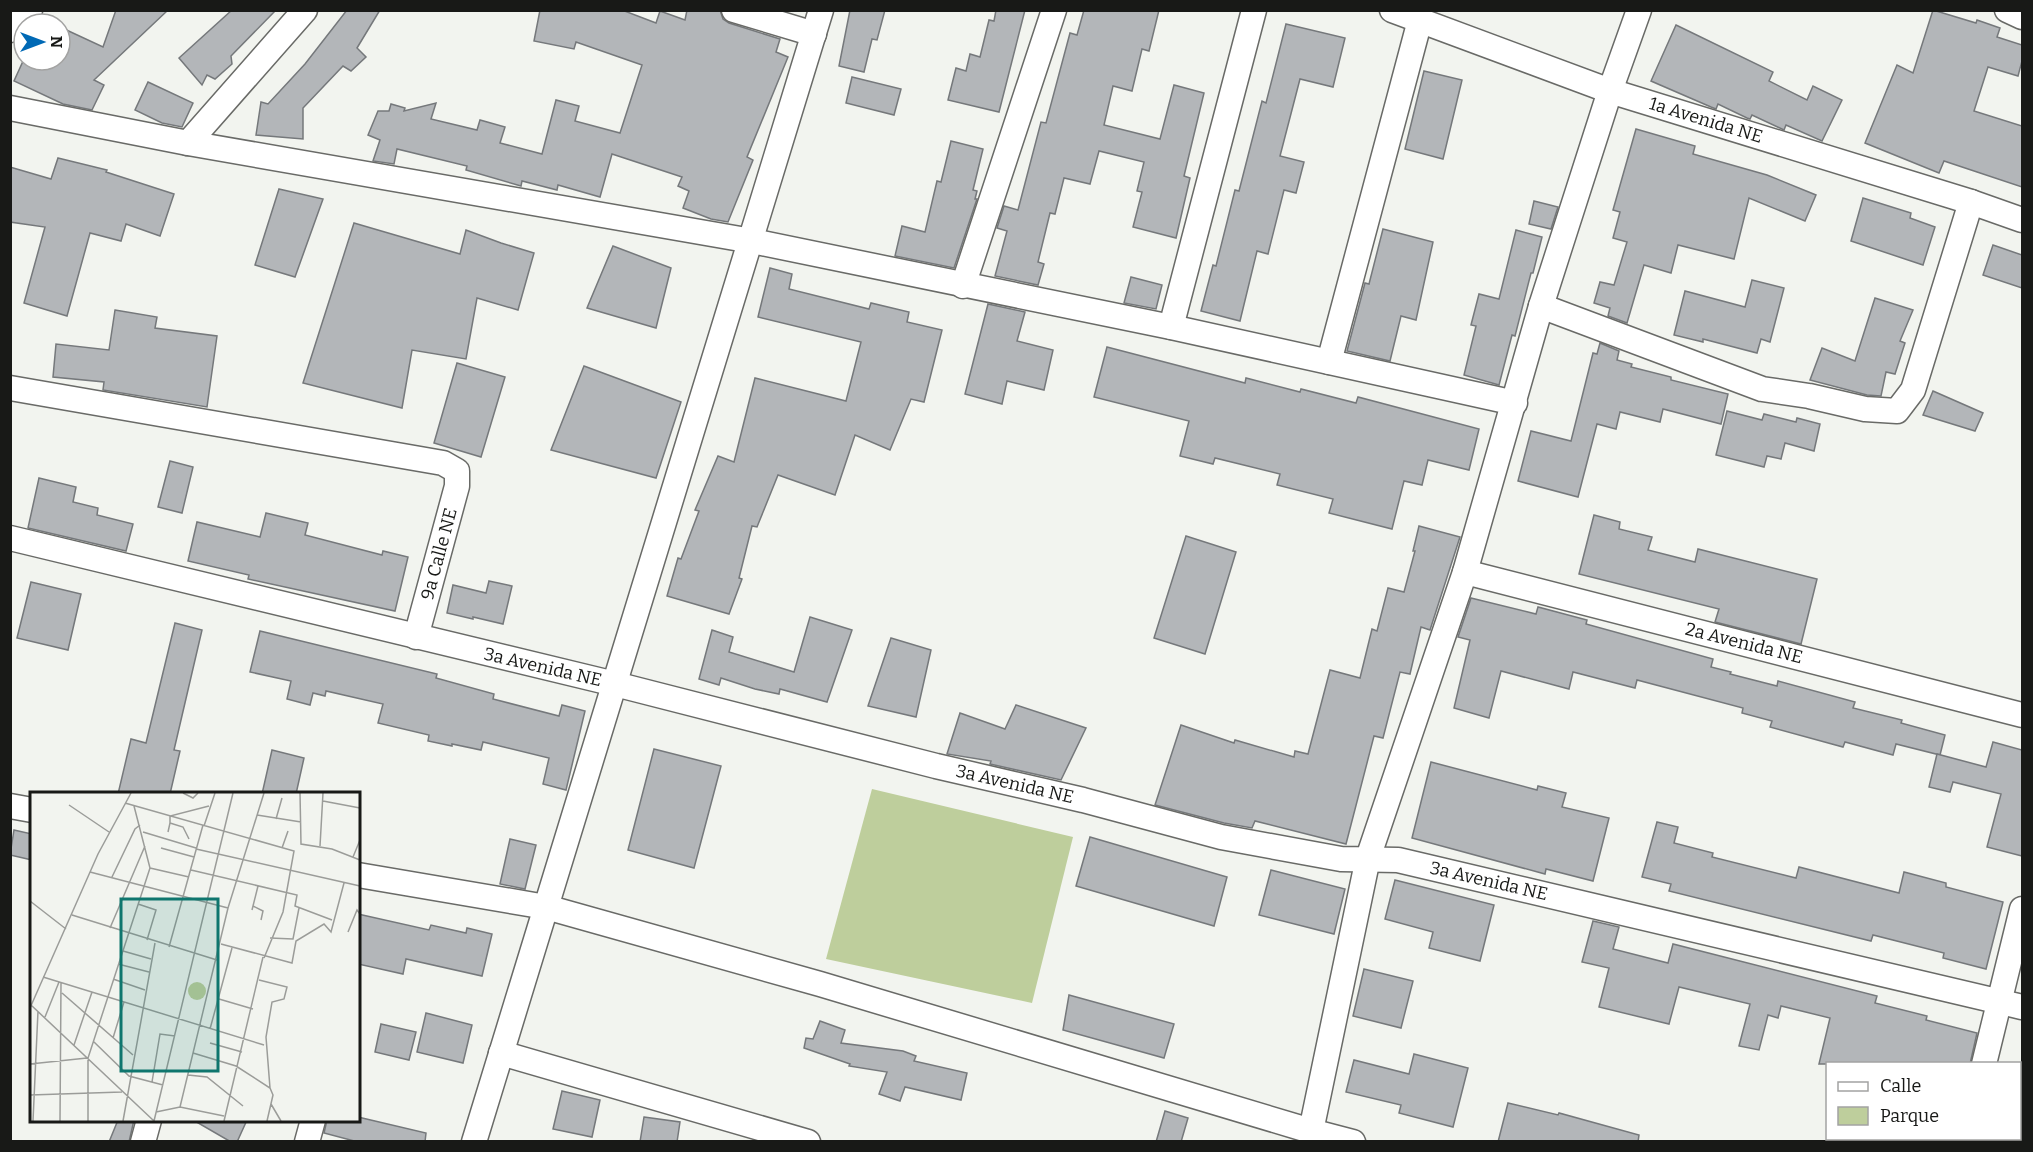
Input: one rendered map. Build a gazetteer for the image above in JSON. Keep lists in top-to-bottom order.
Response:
{
  "streets": {
    "street": [
      "1a Avenida NE",
      "9a Calle NE",
      "2a Avenida NE",
      "3a Avenida NE"
    ]
  },
  "crossings": [
    ["9a Calle NE", "3a Avenida NE"]
  ],
  "legend": ["Calle", "Parque"],
  "north": "right"
}
